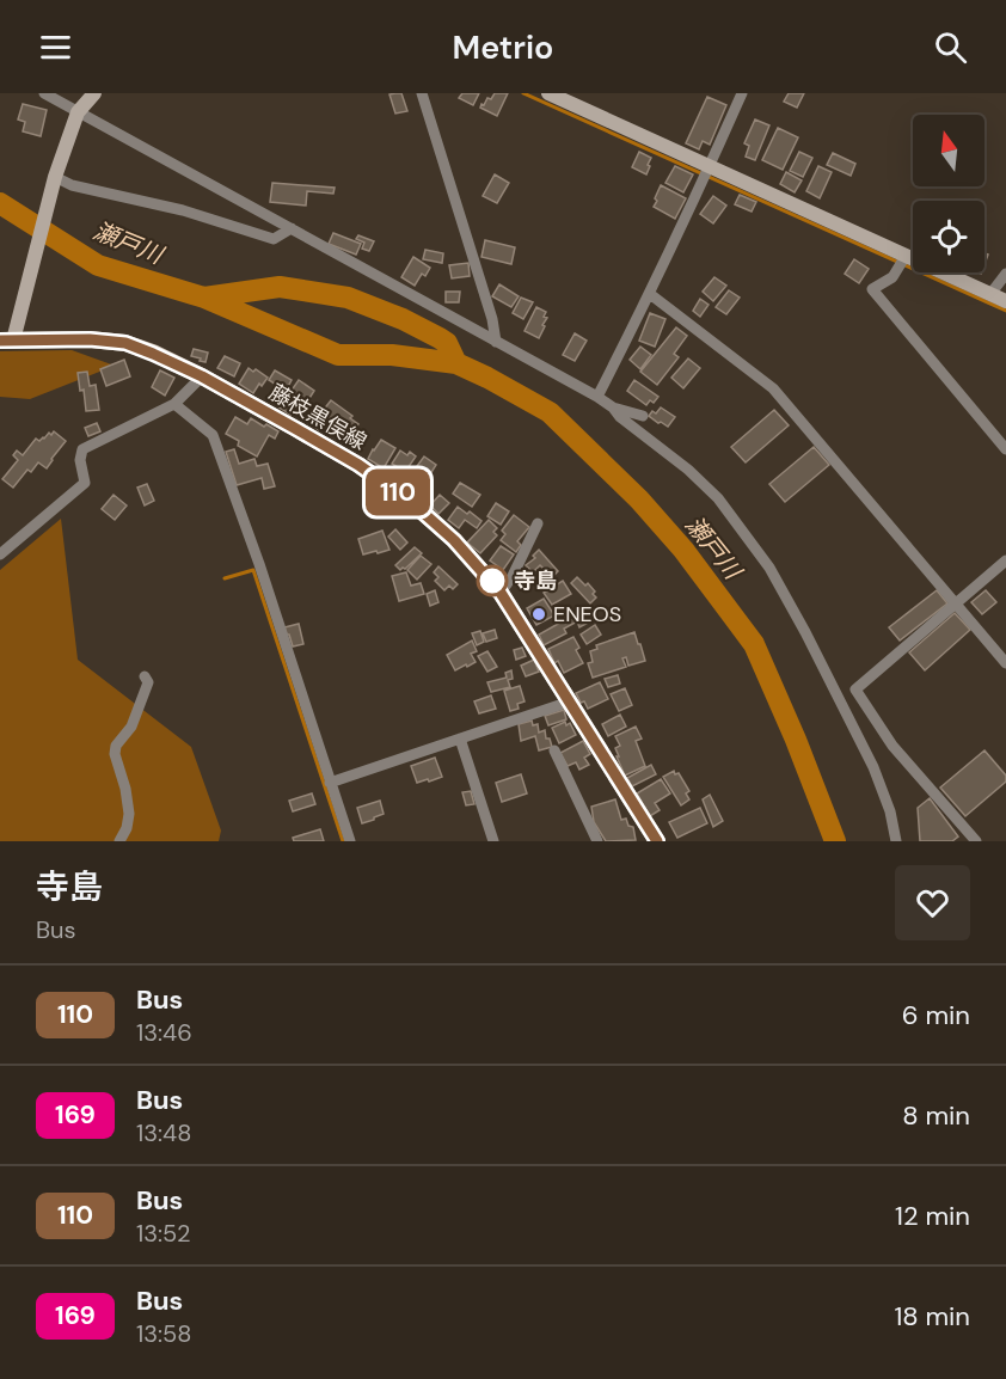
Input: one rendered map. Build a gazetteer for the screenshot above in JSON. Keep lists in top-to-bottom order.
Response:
{
  "streets": {
    "main road": ["藤枝黒俣線"]
  },
  "water": ["瀬戸川"],
  "places": ["寺島", "ENEOS"],
  "lines": ["bus line 110"],
  "north": "top",
  "page": {
    "header": "Metrio",
    "on_map": "110",
    "heading": ["寺島", "Bus"],
    "list": [
      {
        "mark": "110",
        "name": "Bus",
        "note": "13:46",
        "value": "6 min"
      },
      {
        "mark": "169",
        "name": "Bus",
        "note": "13:48",
        "value": "8 min"
      },
      {
        "mark": "110",
        "name": "Bus",
        "note": "13:52",
        "value": "12 min"
      },
      {
        "mark": "169",
        "name": "Bus",
        "note": "13:58",
        "value": "18 min"
      }
    ]
  }
}
